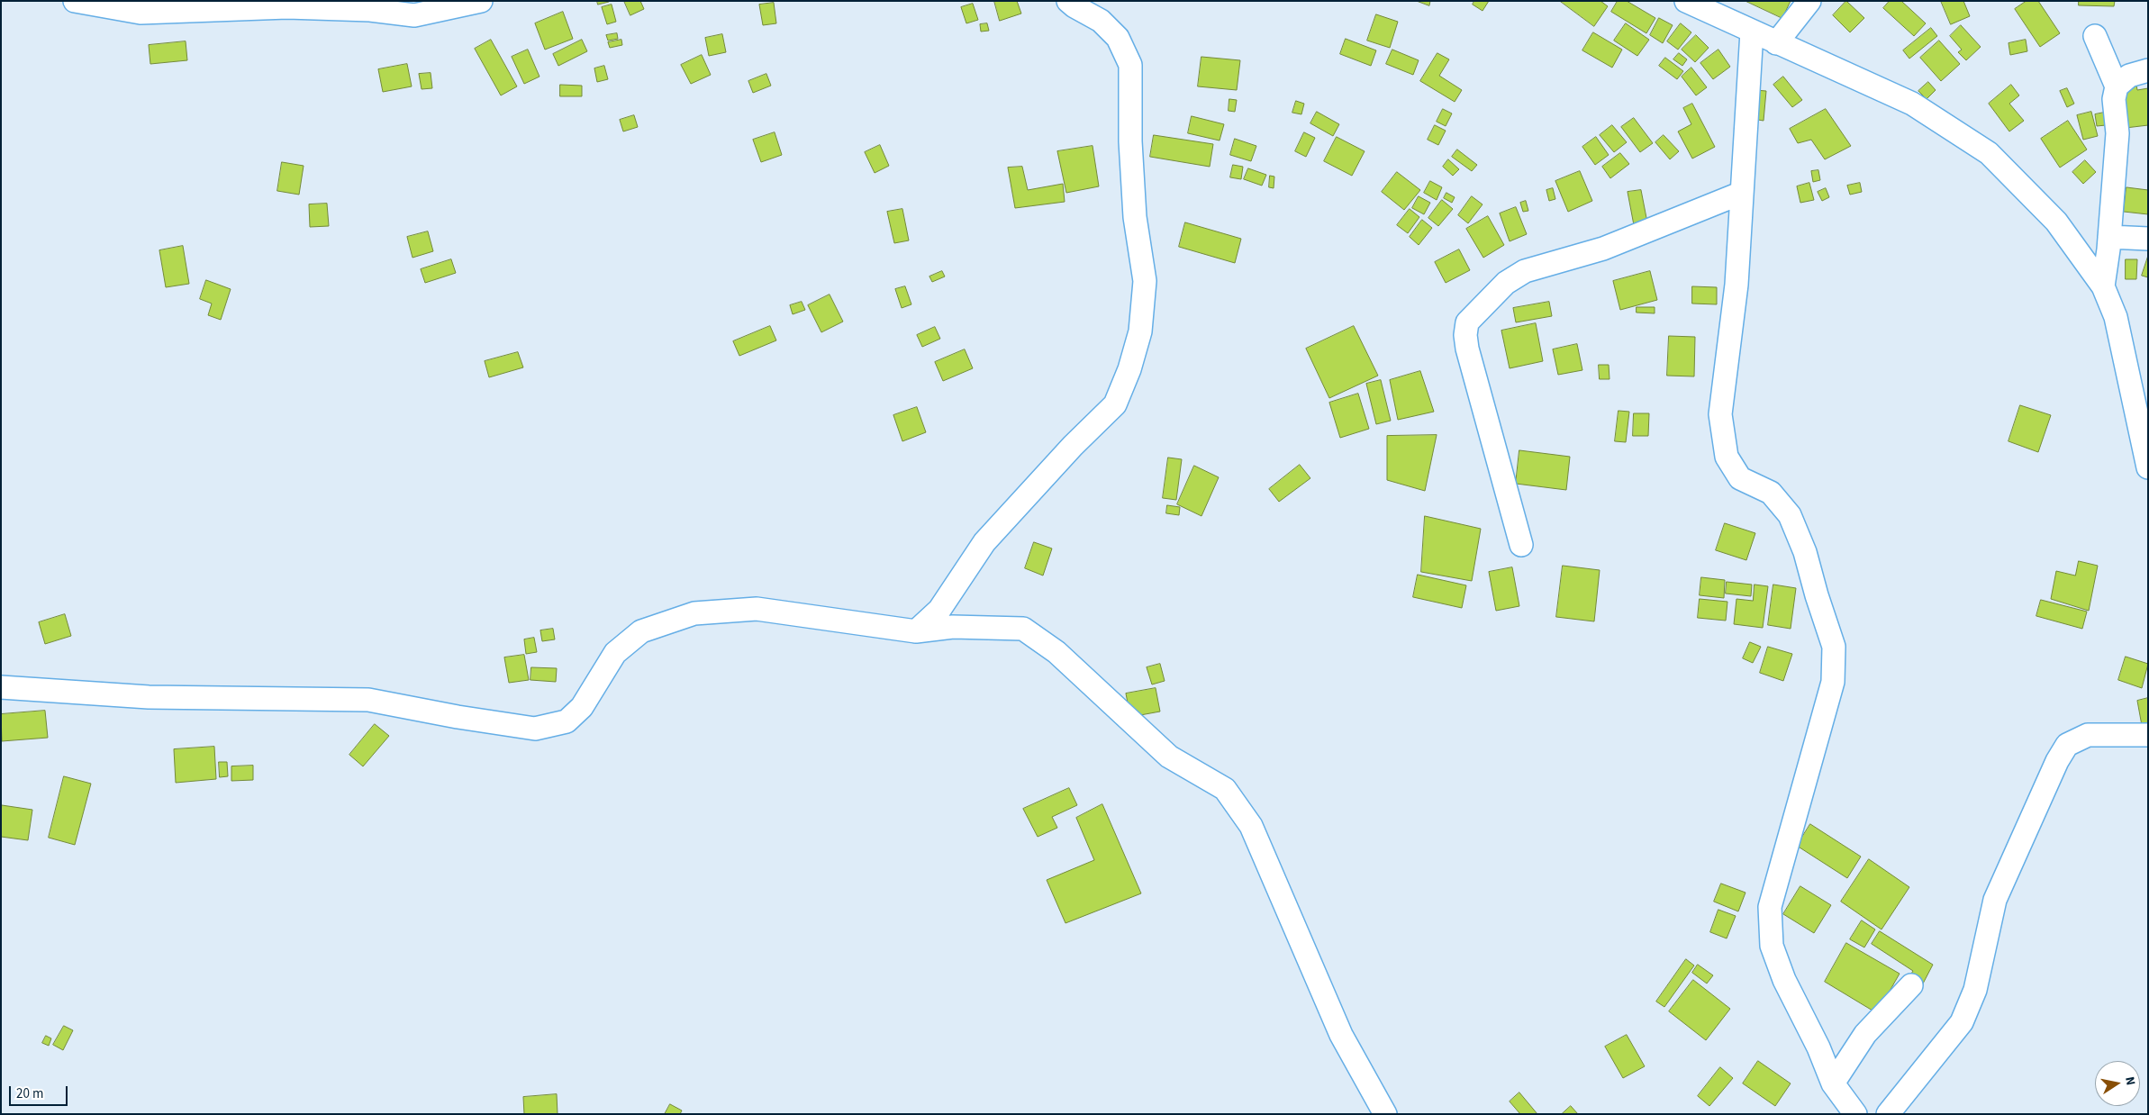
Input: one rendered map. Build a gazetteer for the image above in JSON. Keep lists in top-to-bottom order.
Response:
{
  "scale_bar": "20 m",
  "north": "right"
}
